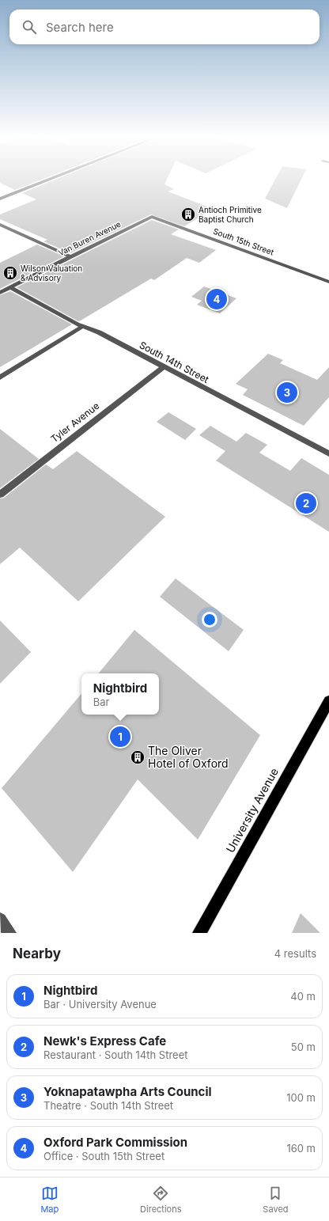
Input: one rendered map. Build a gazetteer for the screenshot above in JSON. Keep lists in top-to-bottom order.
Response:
{
  "streets": {
    "main road": ["University Avenue"],
    "street": [
      "Van Buren Avenue",
      "South 15th Street",
      "South 14th Street",
      "Tyler Avenue"
    ]
  },
  "crossings": [
    ["Van Buren Avenue", "South 15th Street"],
    ["Van Buren Avenue", "South 14th Street"],
    ["South 14th Street", "Tyler Avenue"]
  ],
  "places": {
    "building": ["Antioch Primitive Baptist Church", "Wilson Valuation & Advisory", "The Oliver Hotel of Oxford"]
  },
  "page": {
    "search": "Search here",
    "pins": [
      "4",
      "3",
      "2",
      "1"
    ],
    "popup": ["Nightbird", "Bar"],
    "heading": ["Nearby", "4 results"],
    "list": [
      {
        "mark": "1",
        "name": "Nightbird",
        "note": "Bar · University Avenue",
        "value": "40 m"
      },
      {
        "mark": "2",
        "name": "Newk's Express Cafe",
        "note": "Restaurant · South 14th Street",
        "value": "50 m"
      },
      {
        "mark": "3",
        "name": "Yoknapatawpha Arts Council",
        "note": "Theatre · South 14th Street",
        "value": "100 m"
      },
      {
        "mark": "4",
        "name": "Oxford Park Commission",
        "note": "Office · South 15th Street",
        "value": "160 m"
      }
    ],
    "nav": ["Map", "Directions", "Saved"]
  }
}
